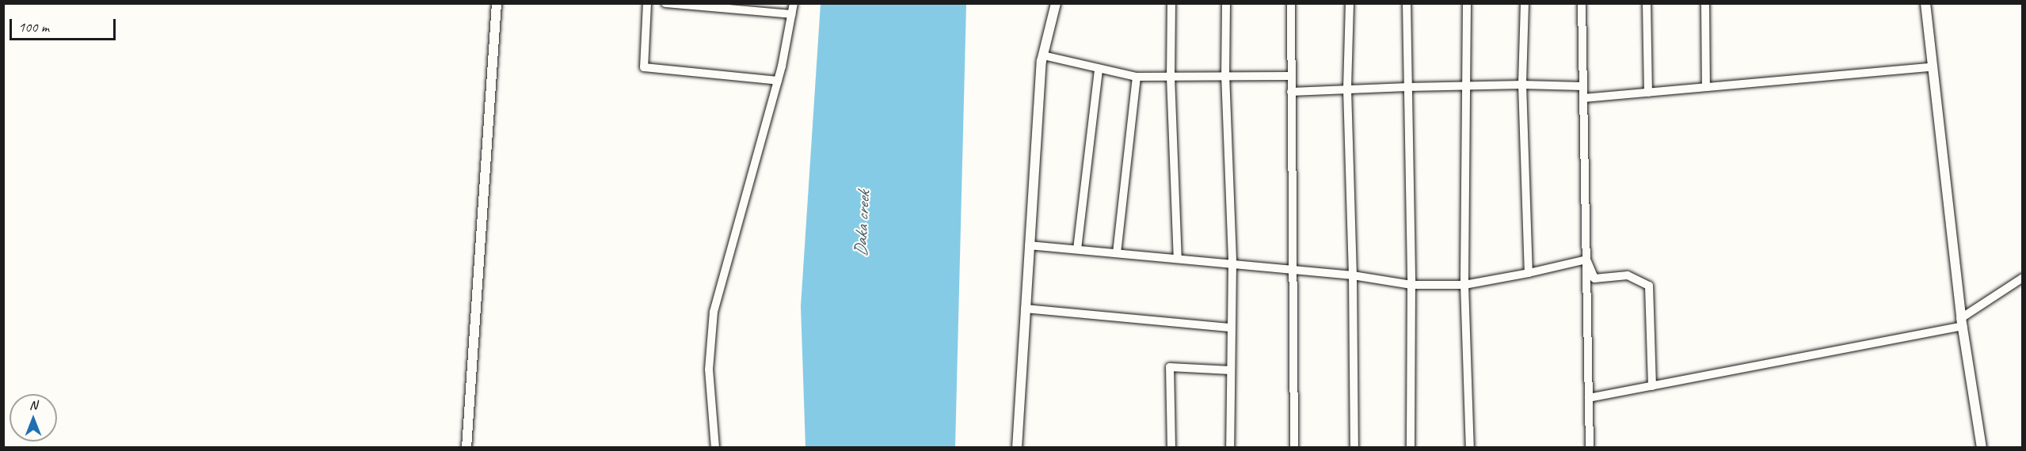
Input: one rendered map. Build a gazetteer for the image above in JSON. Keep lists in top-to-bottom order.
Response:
{
  "water": ["Daka creek"],
  "scale_bar": "100 m",
  "north": "top"
}
